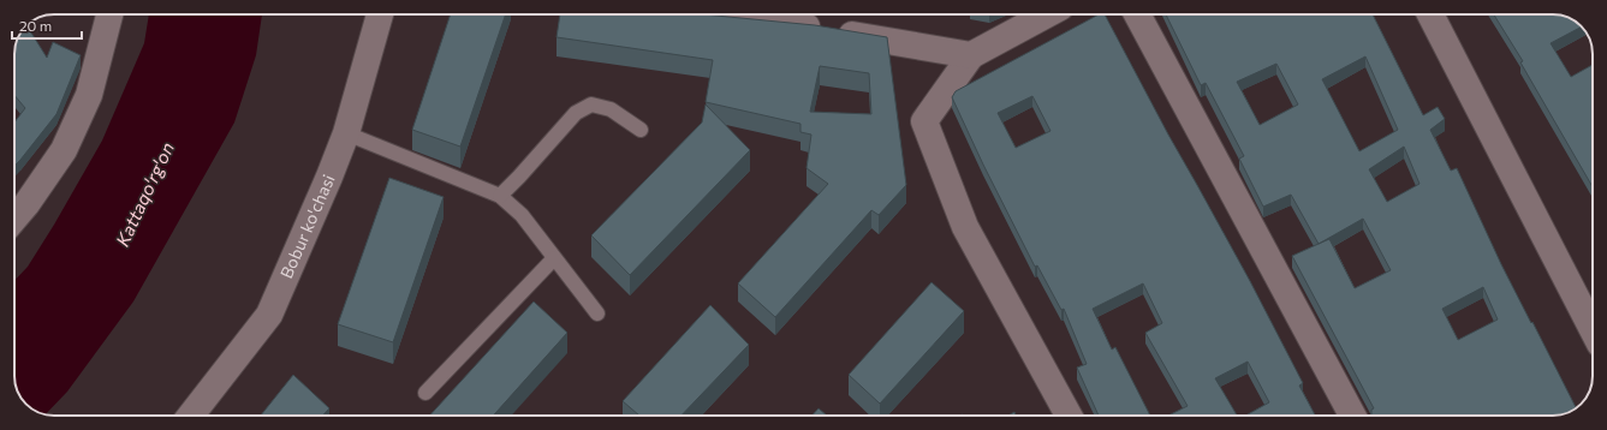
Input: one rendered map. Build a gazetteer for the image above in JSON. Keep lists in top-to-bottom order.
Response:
{
  "streets": {
    "street": ["Bobur ko'chasi"]
  },
  "water": ["Kattaqo'rg'on"],
  "scale_bar": "20 m"
}
